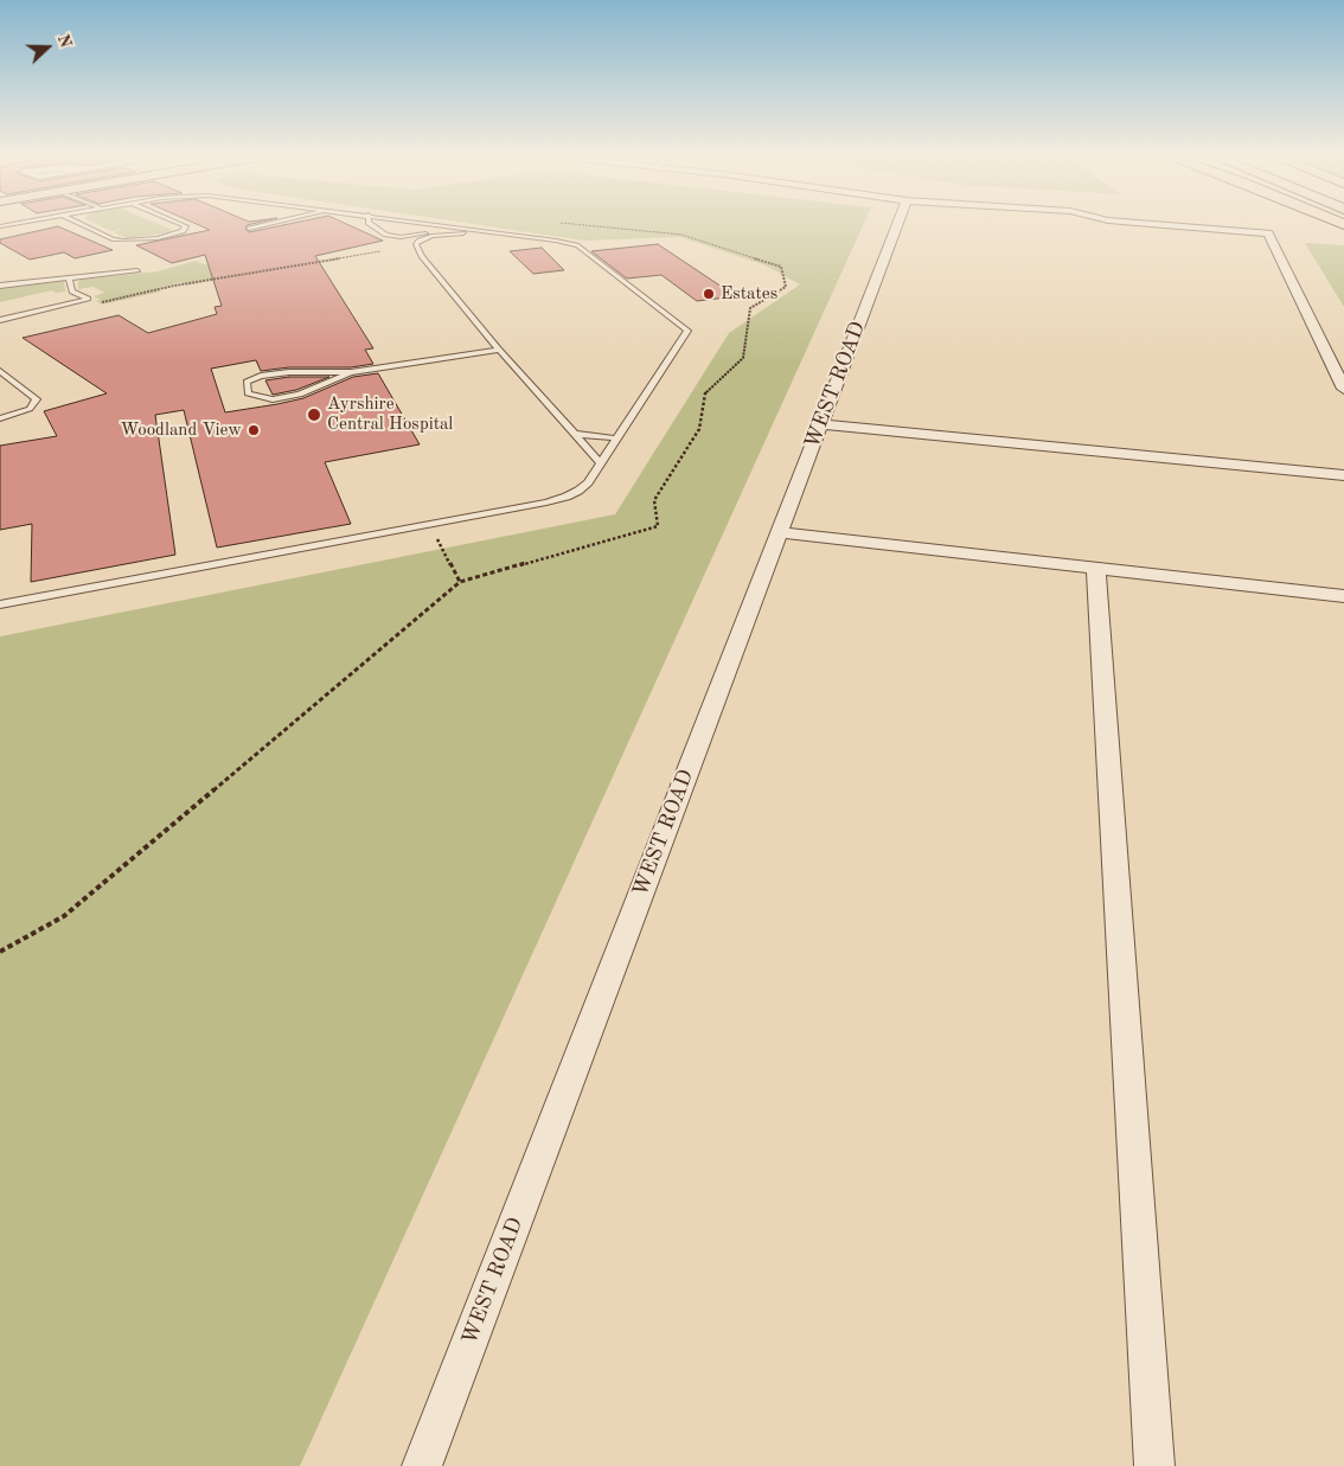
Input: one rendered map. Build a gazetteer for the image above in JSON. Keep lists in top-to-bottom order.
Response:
{
  "streets": {
    "street": ["WEST ROAD"]
  },
  "places": ["Estates", "Ayrshire Central Hospital", "Woodland View"],
  "north": "right"
}
